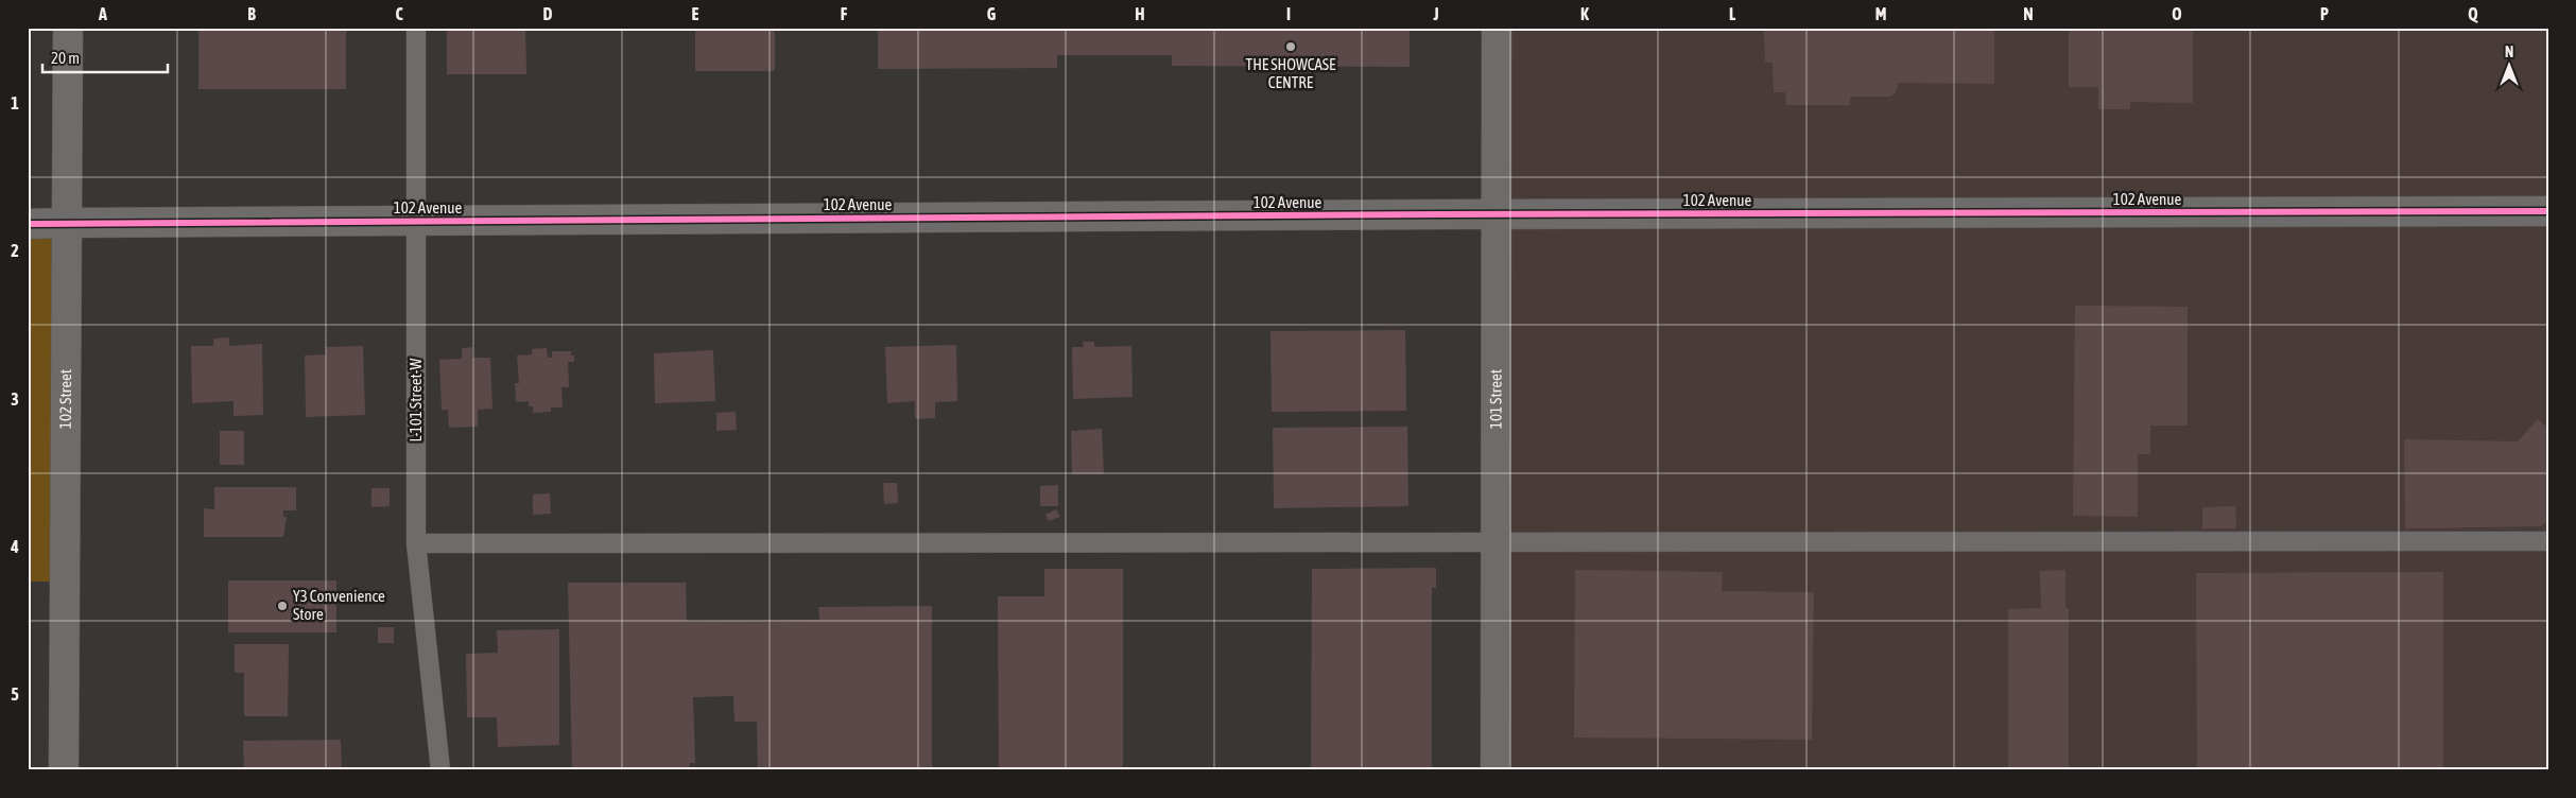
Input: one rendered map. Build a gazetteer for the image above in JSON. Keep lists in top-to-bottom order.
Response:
{
  "streets": {
    "street": ["102 Avenue", "102 Street", "101 Street"],
    "lane": ["L-101 Street-W"]
  },
  "crossings": [
    ["102 Avenue", "102 Street"],
    ["102 Avenue", "101 Street"],
    ["102 Avenue", "L-101 Street-W"]
  ],
  "places": ["THE SHOWCASE CENTRE", "Y3 Convenience Store"],
  "scale_bar": "20 m",
  "north": "top",
  "grid": {
    "columns": [
      "A",
      "B",
      "C",
      "D",
      "E",
      "F",
      "G",
      "H",
      "I",
      "J",
      "K",
      "L",
      "M",
      "N",
      "O",
      "P",
      "Q"
    ],
    "rows": [
      "1",
      "2",
      "3",
      "4",
      "5"
    ]
  }
}
